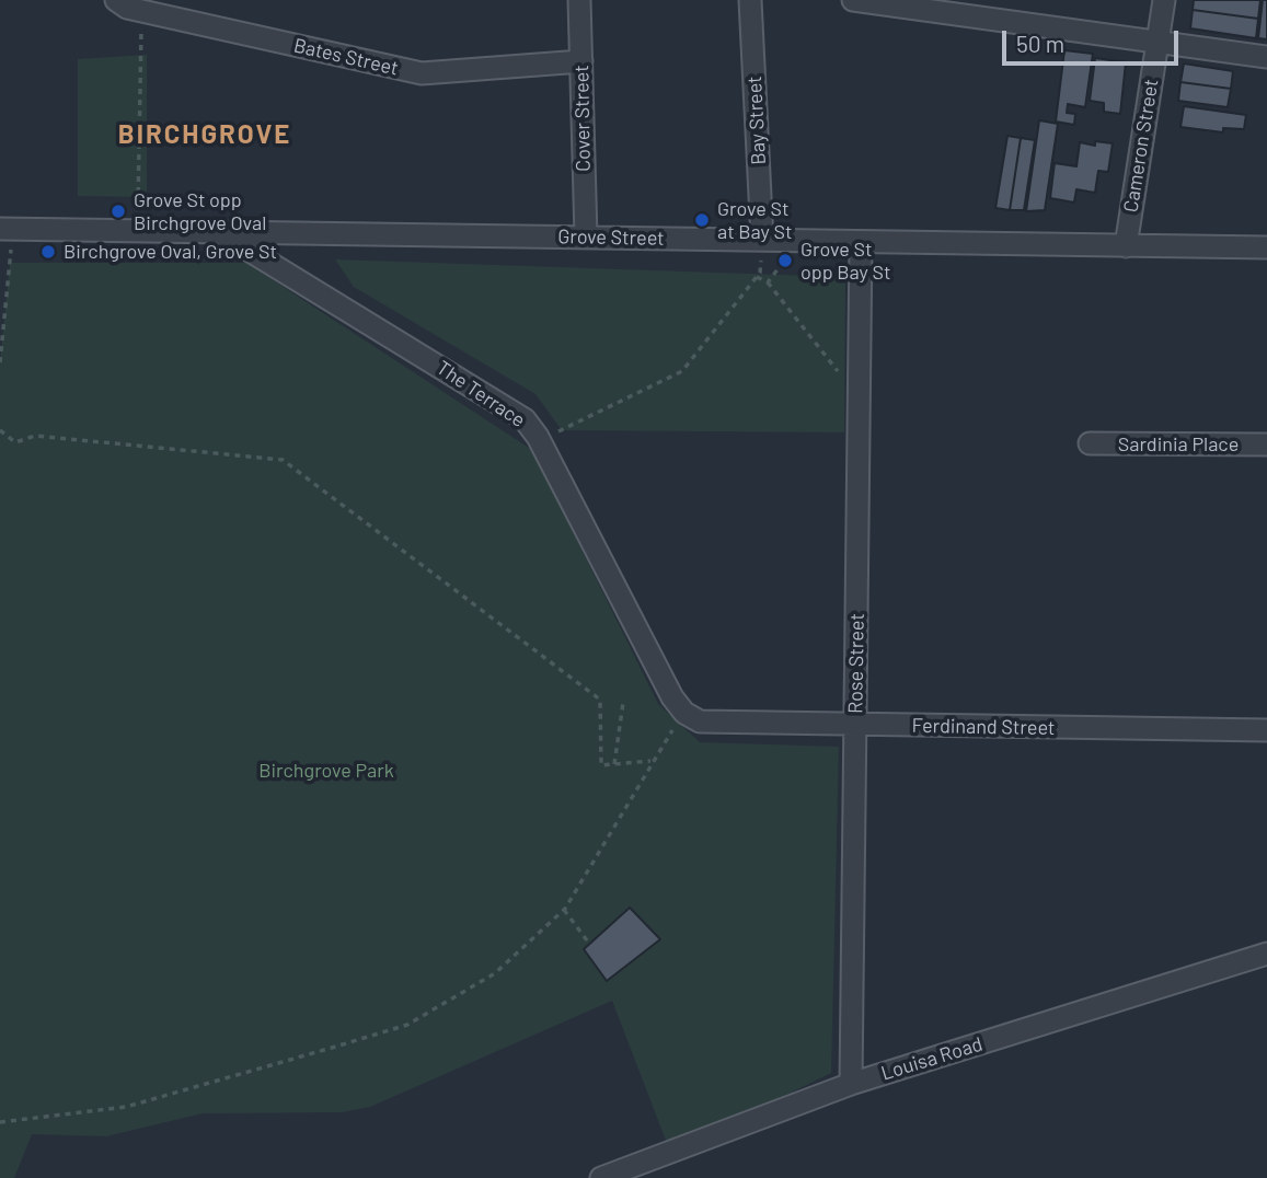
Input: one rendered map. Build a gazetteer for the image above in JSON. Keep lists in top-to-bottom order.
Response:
{
  "streets": {
    "street": [
      "Bates Street",
      "Cover Street",
      "Bay Street",
      "Cameron Street",
      "Grove Street",
      "The Terrace",
      "Sardinia Place",
      "Rose Street",
      "Ferdinand Street",
      "Louisa Road"
    ]
  },
  "crossings": [
    ["Bates Street", "Cover Street"],
    ["Cover Street", "Grove Street"],
    ["Bay Street", "Grove Street"],
    ["Cameron Street", "Grove Street"],
    ["Grove Street", "The Terrace"],
    ["Grove Street", "Rose Street"],
    ["The Terrace", "Ferdinand Street"],
    ["Rose Street", "Ferdinand Street"],
    ["Rose Street", "Louisa Road"]
  ],
  "districts": ["BIRCHGROVE"],
  "parks": ["Birchgrove Park"],
  "places": [
    "Grove St opp Birchgrove Oval",
    "Grove St at Bay St",
    "Birchgrove Oval, Grove St",
    "Grove St opp Bay St"
  ],
  "scale_bar": "50 m"
}
